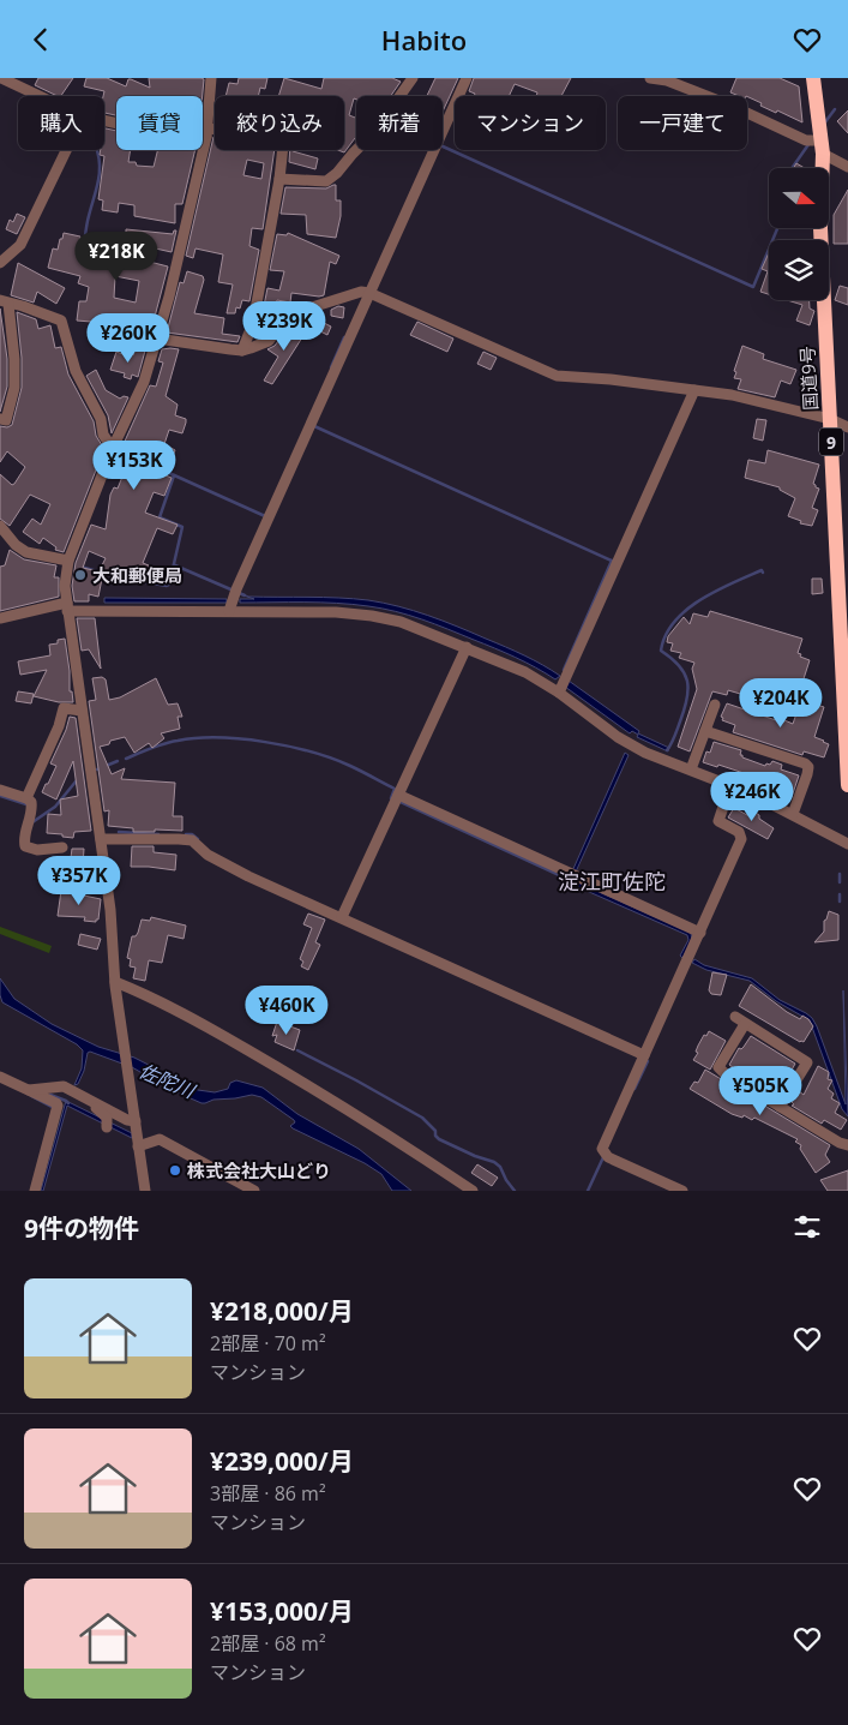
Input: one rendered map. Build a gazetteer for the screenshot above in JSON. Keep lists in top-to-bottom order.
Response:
{
  "streets": {
    "highway": ["国道9号", "9"]
  },
  "districts": ["淀江町佐陀"],
  "water": ["佐陀川"],
  "places": ["大和郵便局", "株式会社大山どり"],
  "north": "right",
  "page": {
    "header": "Habito",
    "chip": [
      "購入",
      "賃貸",
      "絞り込み",
      "新着",
      "マンション",
      "一戸建て"
    ],
    "price": [
      "¥218K",
      "¥239K",
      "¥260K",
      "¥153K",
      "¥204K",
      "¥246K",
      "¥357K",
      "¥460K",
      "¥505K"
    ],
    "heading": "9件の物件",
    "list": [
      {
        "name": "¥218,000/月",
        "note": "2部屋 · 70 m² · マンション"
      },
      {
        "name": "¥239,000/月",
        "note": "3部屋 · 86 m² · マンション"
      },
      {
        "name": "¥153,000/月",
        "note": "2部屋 · 68 m² · マンション"
      }
    ]
  }
}
